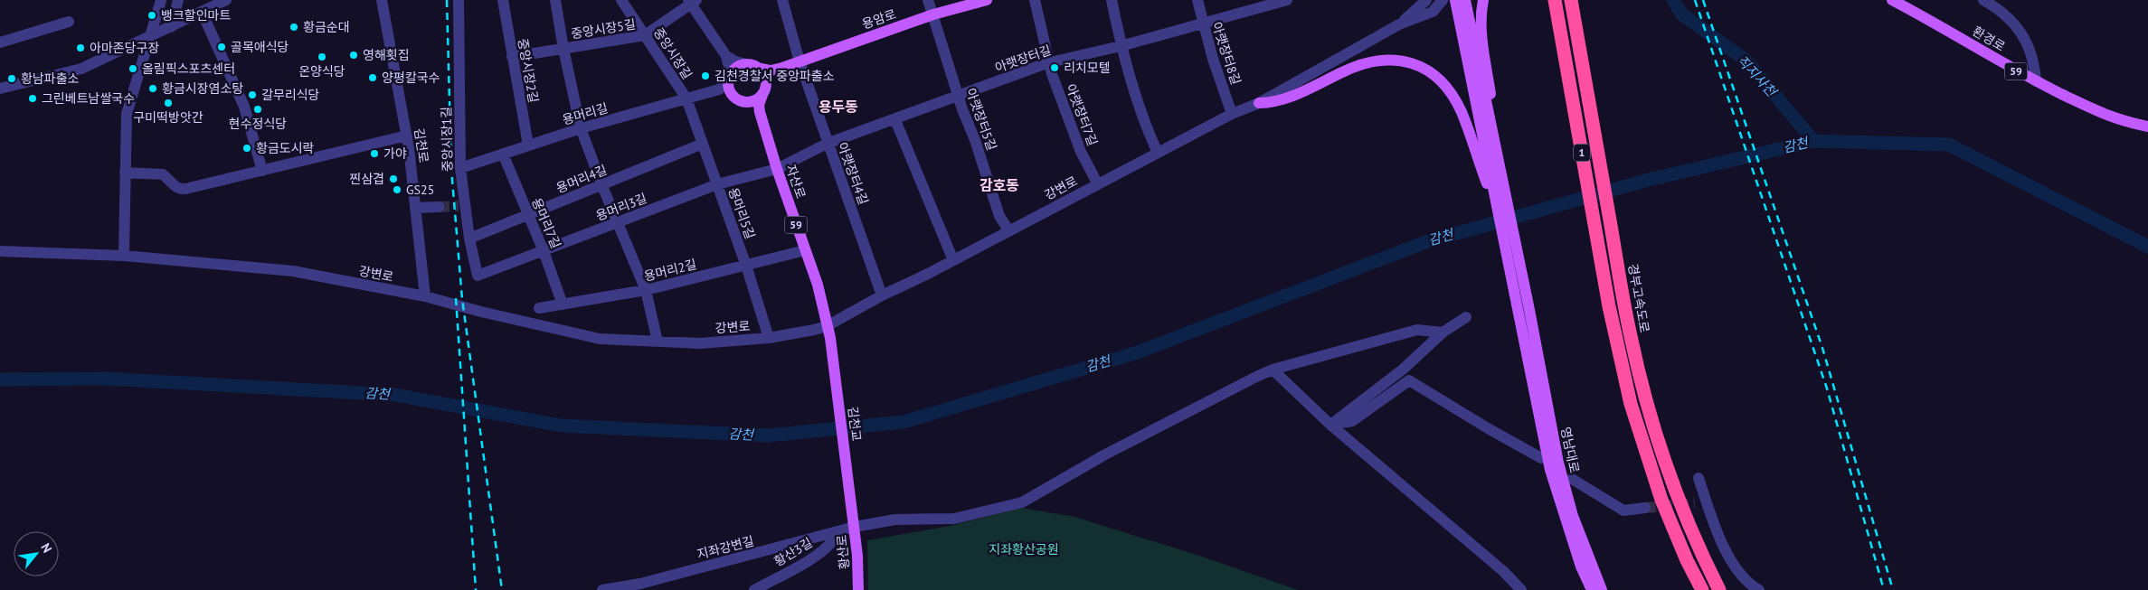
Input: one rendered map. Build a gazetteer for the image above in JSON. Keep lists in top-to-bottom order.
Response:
{
  "streets": {
    "highway": ["1", "경부고속도로"],
    "main road": [
      "용암로",
      "환경로",
      "59",
      "자산로",
      "김천교",
      "영남대로",
      "황산로"
    ],
    "street": [
      "중앙시장5길",
      "중앙시장길",
      "아랫장터8길",
      "아랫장터길",
      "중앙시장2길",
      "용머리길",
      "아랫장터7길",
      "아랫장터5길",
      "중앙시장1길",
      "김천로",
      "아랫장터4길",
      "용머리4길",
      "강변로",
      "용머리3길",
      "용머리5길",
      "용머리7길",
      "용머리2길",
      "지좌강변길",
      "황산3길"
    ]
  },
  "crossings": [
    ["용암로", "아랫장터5길"],
    ["용암로", "아랫장터4길"],
    ["중앙시장5길", "중앙시장길"],
    ["중앙시장5길", "중앙시장2길"],
    ["중앙시장길", "용머리길"],
    ["중앙시장길", "용머리5길"],
    ["아랫장터8길", "아랫장터길"],
    ["아랫장터8길", "강변로"],
    ["아랫장터길", "아랫장터7길"],
    ["아랫장터길", "아랫장터5길"],
    ["아랫장터길", "아랫장터4길"],
    ["아랫장터길", "자산로"],
    ["아랫장터길", "용머리3길"],
    ["중앙시장2길", "용머리길"],
    ["59", "용머리길"],
    ["59", "자산로"],
    ["용머리길", "중앙시장1길"],
    ["용머리길", "용머리5길"],
    ["용머리길", "용머리7길"],
    ["아랫장터7길", "강변로"],
    ["아랫장터5길", "강변로"],
    ["중앙시장1길", "용머리4길"],
    ["중앙시장1길", "용머리3길"],
    ["김천로", "강변로"],
    ["아랫장터4길", "강변로"],
    ["용머리4길", "용머리5길"],
    ["용머리4길", "용머리7길"],
    ["자산로", "강변로"],
    ["자산로", "용머리3길"],
    ["자산로", "용머리2길"],
    ["자산로", "김천교"],
    ["강변로", "용머리5길"],
    ["용머리3길", "용머리5길"],
    ["용머리3길", "용머리7길"],
    ["용머리5길", "용머리2길"],
    ["용머리7길", "용머리2길"],
    ["김천교", "황산로"],
    ["지좌강변길", "황산3길"],
    ["지좌강변길", "황산로"]
  ],
  "districts": ["용두동", "감호동"],
  "water": ["직지사천", "감천"],
  "parks": ["지좌황산공원"],
  "places": [
    "뱅크할인마트",
    "황금순대",
    "골목애식당",
    "아마존당구장",
    "영해횟집",
    "온양식당",
    "리치모텔",
    "올림픽스포츠센터",
    "김천경찰서 중앙파출소",
    "양평칼국수",
    "황남파출소",
    "황금시장염소탕",
    "갈무리식당",
    "그린베트남쌀국수",
    "구미떡방앗간",
    "현수정식당",
    "황금도시락",
    "가야",
    "찐삼겹",
    "GS25"
  ],
  "north": "top right"
}
